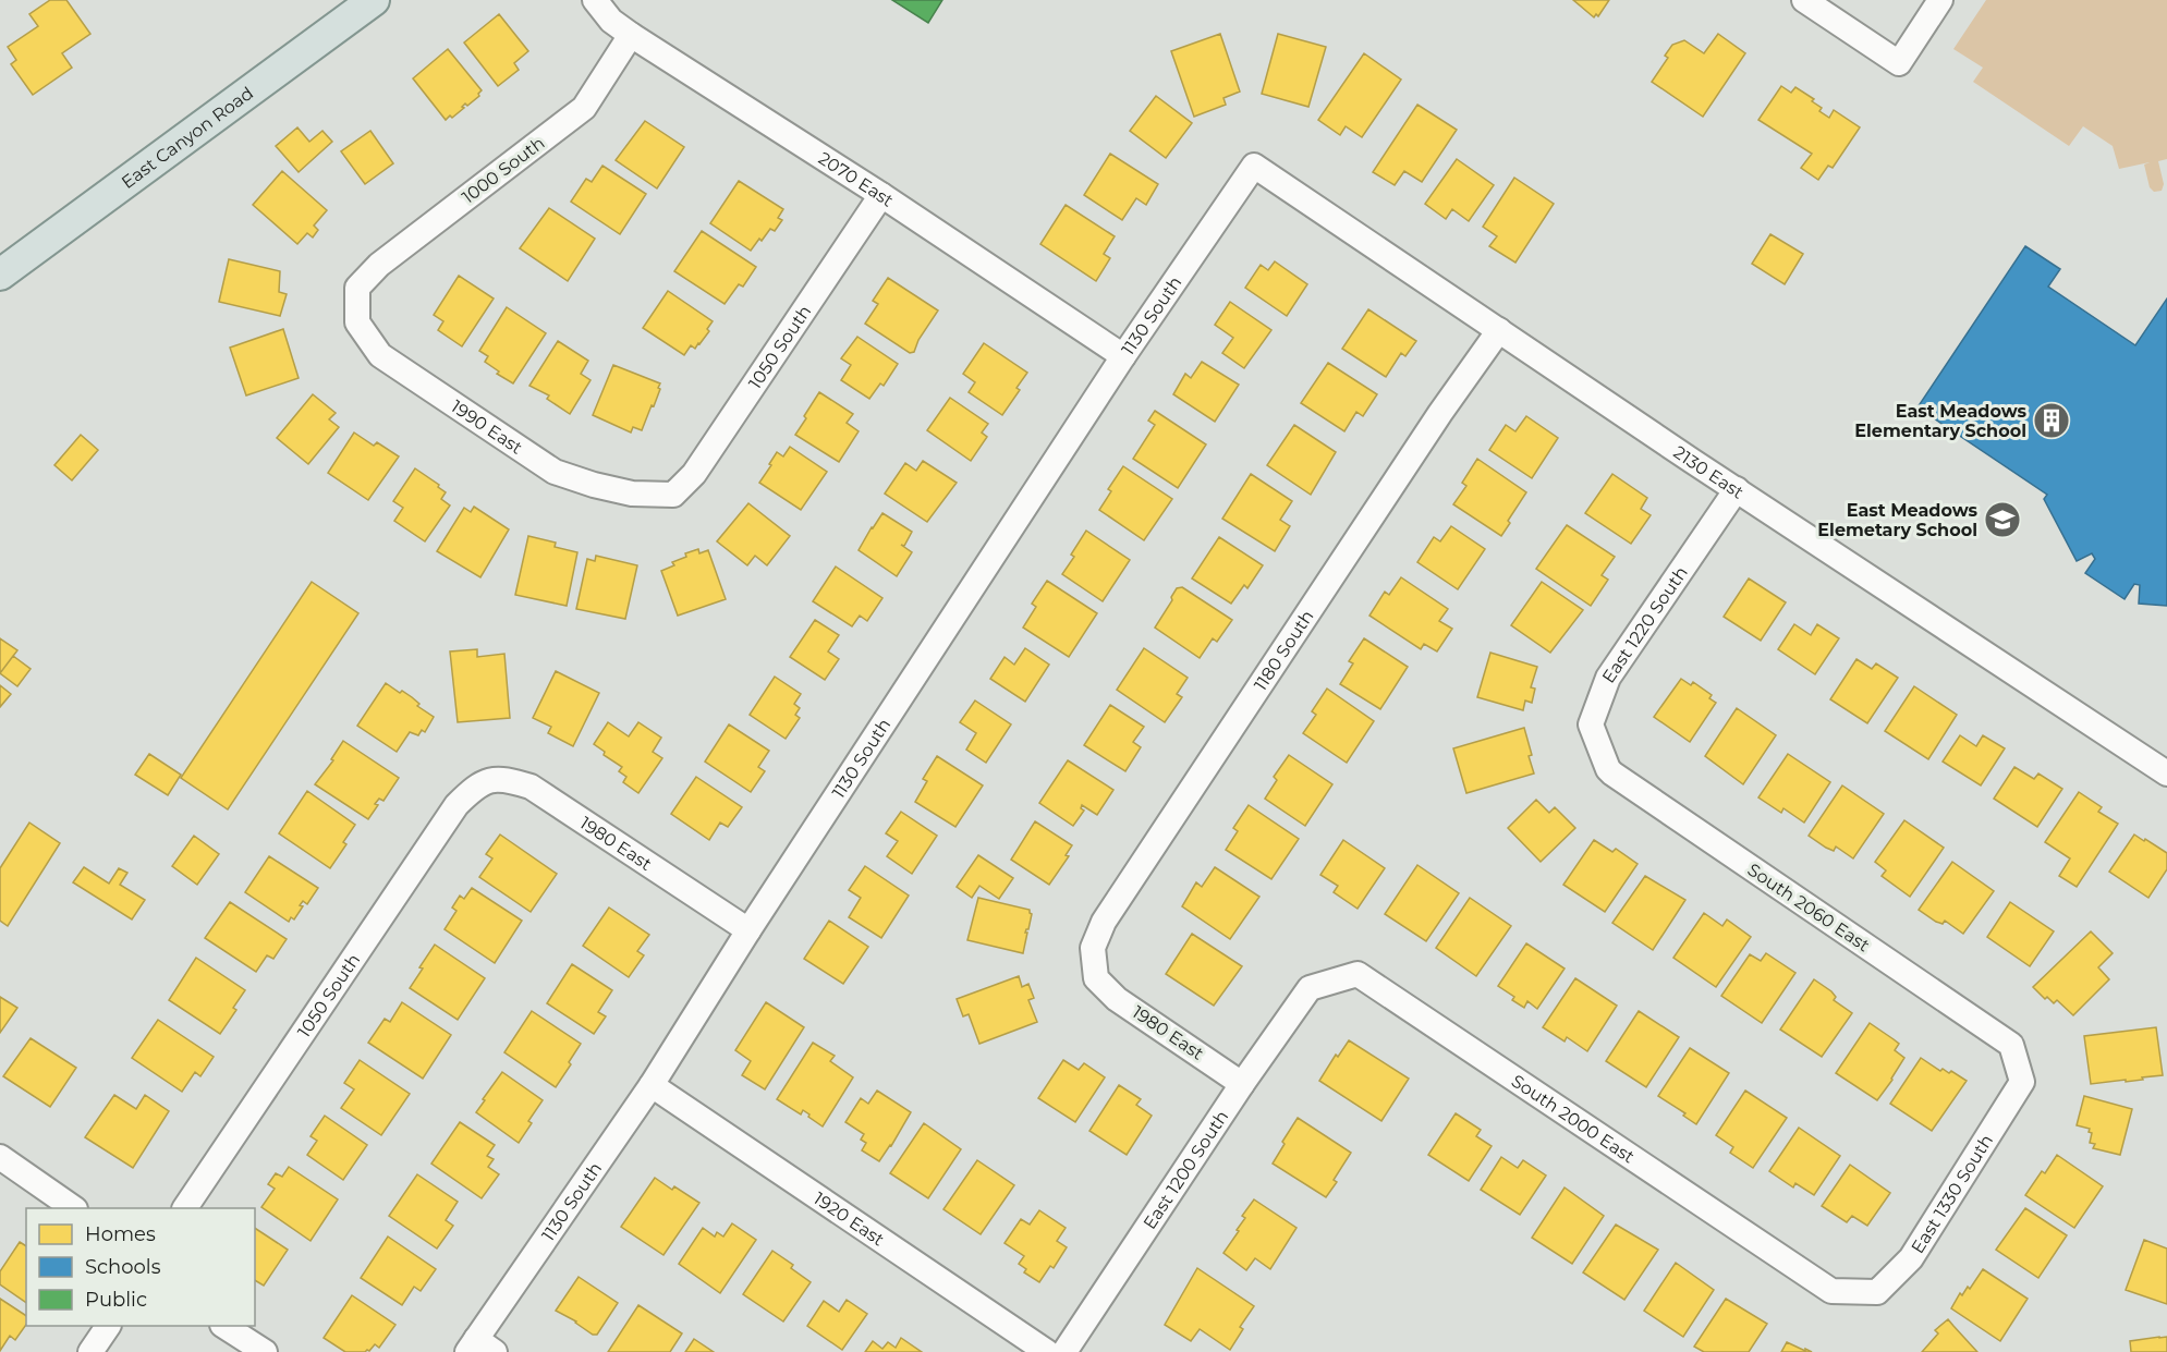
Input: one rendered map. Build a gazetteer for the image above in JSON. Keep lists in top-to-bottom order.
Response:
{
  "streets": {
    "main road": ["East Canyon Road"],
    "street": [
      "1000 South",
      "2070 East",
      "1130 South",
      "1050 South",
      "1990 East",
      "2130 East",
      "East 1220 South",
      "1180 South",
      "1980 East",
      "South 2060 East",
      "South 2000 East",
      "East 1200 South",
      "East 1330 South",
      "1920 East"
    ]
  },
  "crossings": [
    ["1000 South", "2070 East"],
    ["1000 South", "1990 East"],
    ["2070 East", "1130 South"],
    ["2070 East", "1050 South"],
    ["1130 South", "2130 East"],
    ["1130 South", "1980 East"],
    ["1130 South", "1920 East"],
    ["1050 South", "1990 East"],
    ["1050 South", "1980 East"],
    ["2130 East", "East 1220 South"],
    ["2130 East", "1180 South"],
    ["East 1220 South", "South 2060 East"],
    ["1180 South", "1980 East"],
    ["1980 East", "East 1200 South"],
    ["South 2060 East", "East 1330 South"],
    ["South 2000 East", "East 1200 South"],
    ["South 2000 East", "East 1330 South"]
  ],
  "places": {
    "building": ["East Meadows Elementary School"],
    "school or university": ["East Meadows Elemetary School"]
  },
  "legend": ["Homes", "Schools", "Public"]
}
